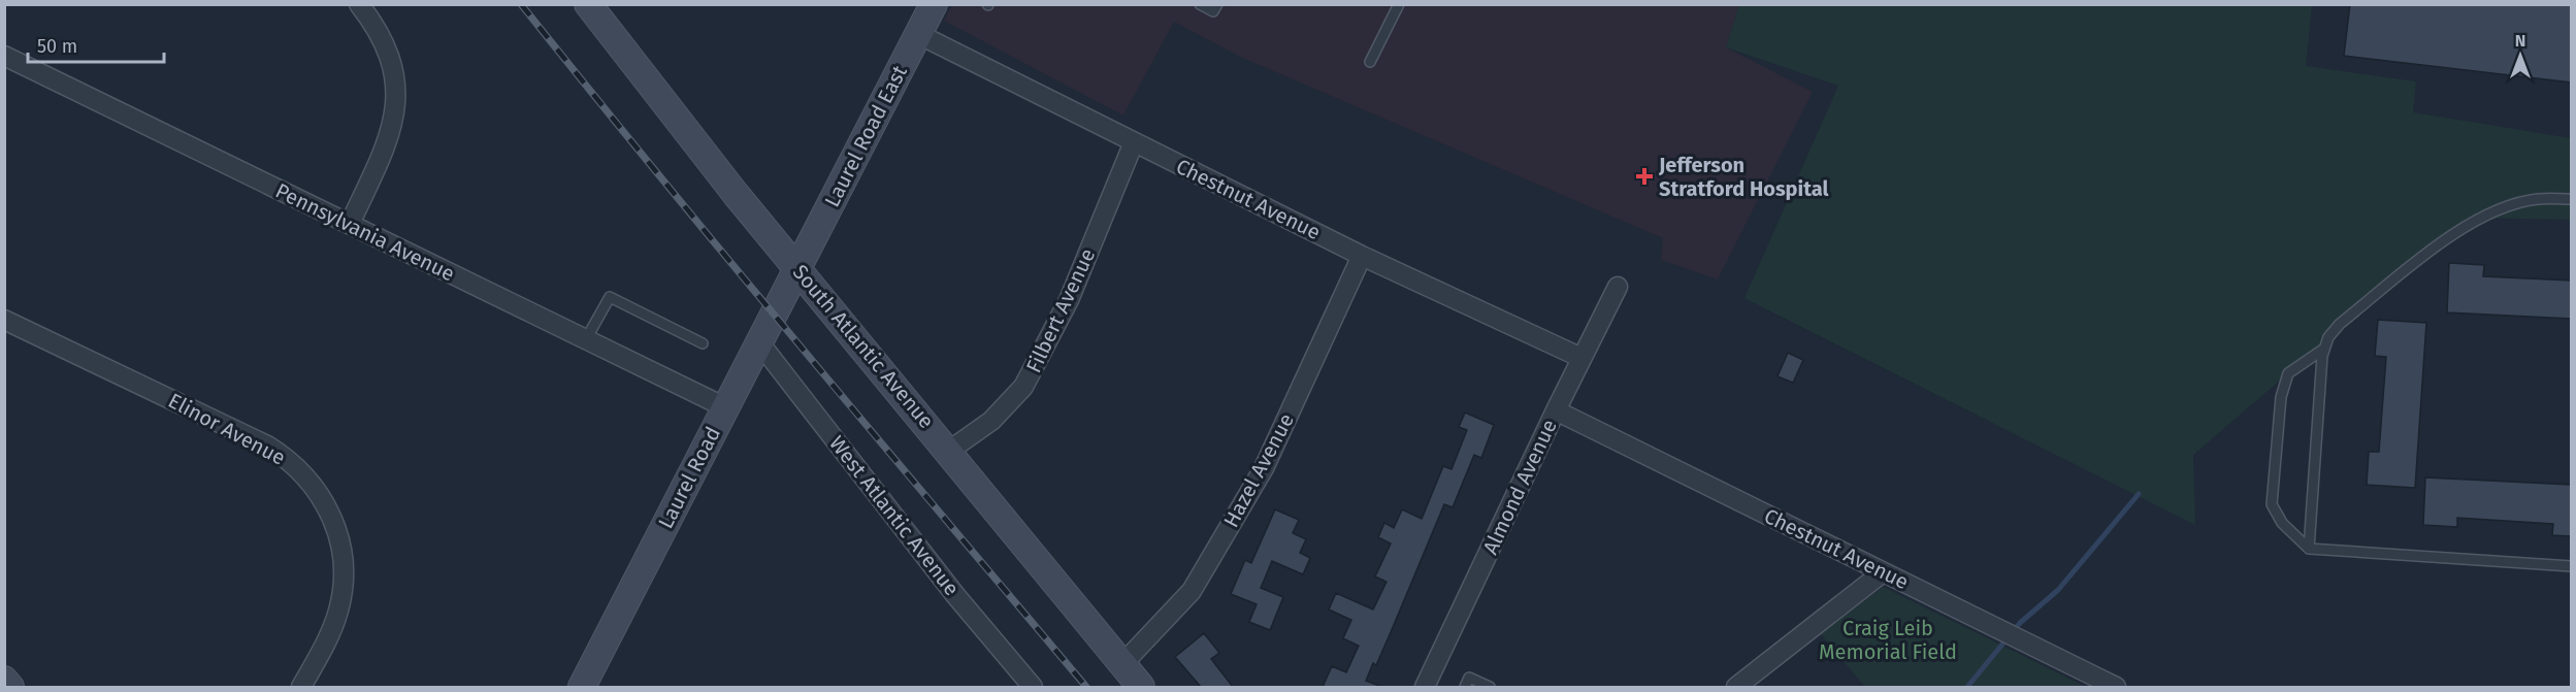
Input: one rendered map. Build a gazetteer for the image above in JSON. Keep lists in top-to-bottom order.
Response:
{
  "streets": {
    "street": [
      "Laurel Road East",
      "Chestnut Avenue",
      "Pennsylvania Avenue",
      "Filbert Avenue",
      "South Atlantic Avenue",
      "Elinor Avenue",
      "Hazel Avenue",
      "Laurel Road",
      "Almond Avenue",
      "West Atlantic Avenue"
    ]
  },
  "crossings": [
    ["Laurel Road East", "Chestnut Avenue"],
    ["Laurel Road East", "South Atlantic Avenue"],
    ["Laurel Road East", "Laurel Road"],
    ["Chestnut Avenue", "Filbert Avenue"],
    ["Chestnut Avenue", "Hazel Avenue"],
    ["Chestnut Avenue", "Almond Avenue"],
    ["Pennsylvania Avenue", "Laurel Road"],
    ["Filbert Avenue", "South Atlantic Avenue"],
    ["South Atlantic Avenue", "Hazel Avenue"],
    ["South Atlantic Avenue", "Laurel Road"],
    ["Laurel Road", "West Atlantic Avenue"]
  ],
  "parks": ["Craig Leib Memorial Field"],
  "places": {
    "health": ["Jefferson Stratford Hospital"]
  },
  "scale_bar": "50 m",
  "north": "top"
}
